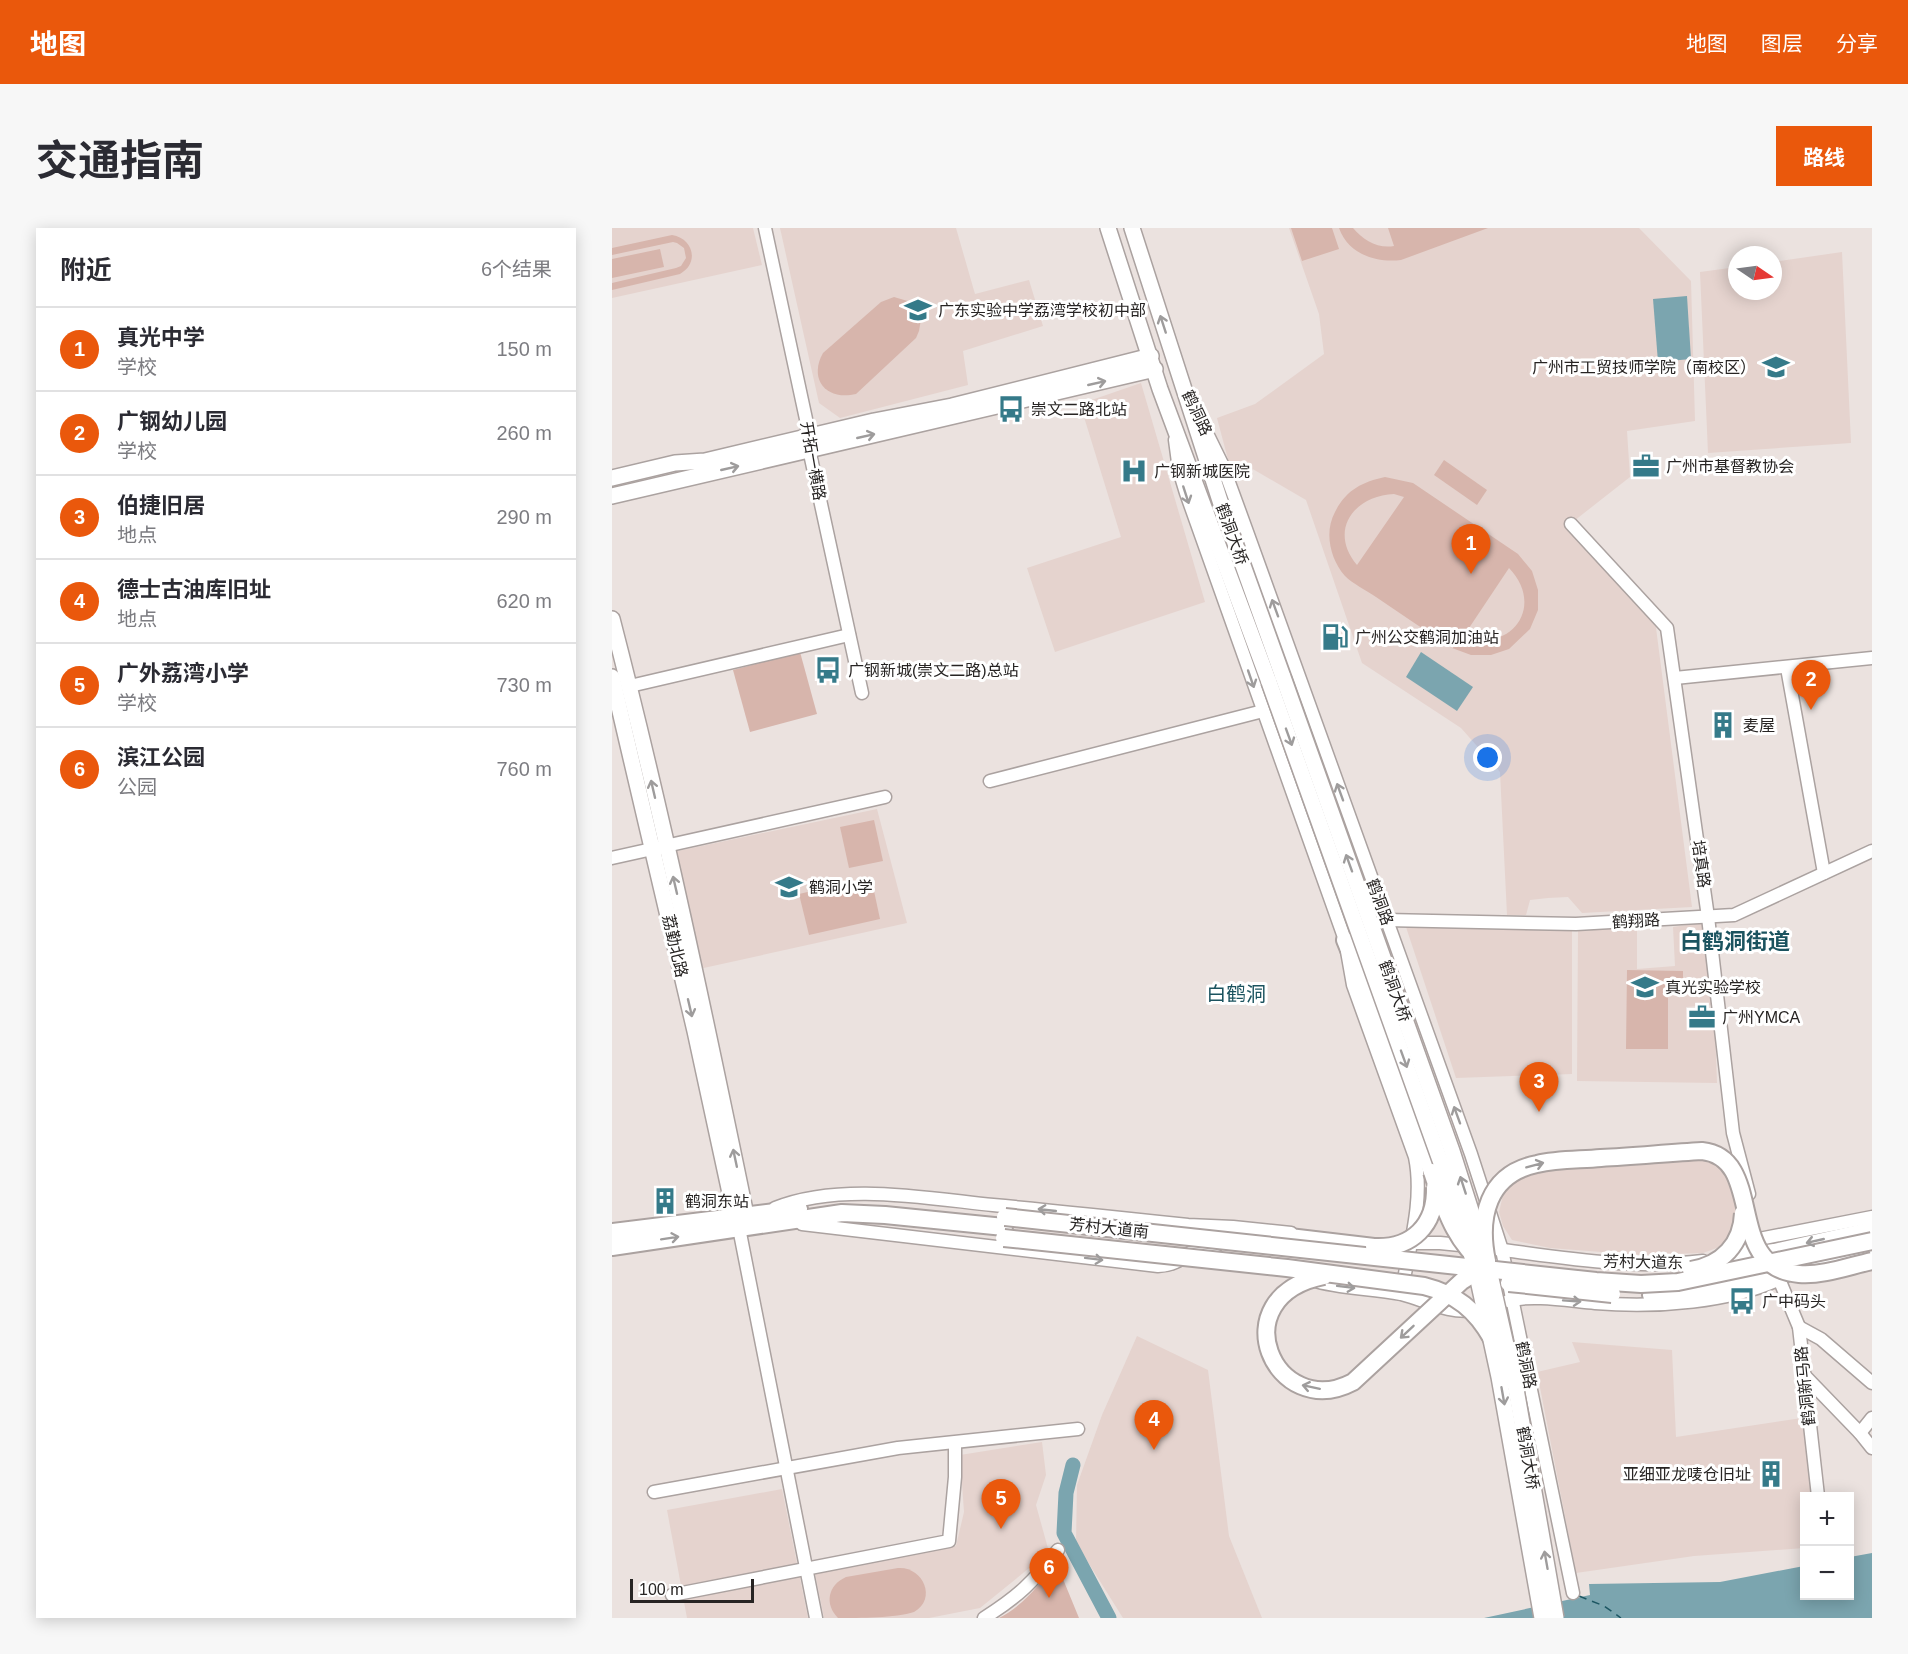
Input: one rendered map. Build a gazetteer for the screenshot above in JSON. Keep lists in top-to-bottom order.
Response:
{
  "streets": {
    "highway": ["芳村大道南", "芳村大道东"],
    "main road": ["鹤洞路", "鹤洞大桥", "荔勤北路"],
    "street": [
      "开拓一横路",
      "培真路",
      "鹤翔路",
      "鹤洞新马路"
    ]
  },
  "crossings": [
    ["鹤洞路", "鹤洞大桥"],
    ["鹤洞路", "鹤翔路"],
    ["鹤洞路", "芳村大道南"],
    ["鹤洞路", "芳村大道东"],
    ["培真路", "鹤翔路"],
    ["荔勤北路", "芳村大道南"],
    ["芳村大道南", "芳村大道东"],
    ["芳村大道东", "鹤洞新马路"]
  ],
  "districts": ["白鹤洞街道", "白鹤洞"],
  "places": {
    "school or university": [
      "广东实验中学荔湾学校初中部",
      "广州市工贸技师学院（南校区）",
      "鹤洞小学",
      "真光实验学校"
    ],
    "bus stop": ["崇文二路北站", "广钢新城(崇文二路)总站", "广中码头"],
    "office": ["广州市基督教协会", "广州YMCA"],
    "hospital": ["广钢新城医院"],
    "fuel station": ["广州公交鹤洞加油站"],
    "building": ["麦屋", "鹤洞东站", "亚细亚龙唛仓旧址"]
  },
  "scale_bar": "100 m",
  "north": "right",
  "page": {
    "header": "地图",
    "nav": ["地图", "图层", "分享"],
    "title": "交通指南",
    "buttons": "路线",
    "heading": ["附近", "6个结果"],
    "list": [
      {
        "mark": "1",
        "name": "真光中学",
        "note": "学校",
        "value": "150 m"
      },
      {
        "mark": "2",
        "name": "广钢幼儿园",
        "note": "学校",
        "value": "260 m"
      },
      {
        "mark": "3",
        "name": "伯捷旧居",
        "note": "地点",
        "value": "290 m"
      },
      {
        "mark": "4",
        "name": "德士古油库旧址",
        "note": "地点",
        "value": "620 m"
      },
      {
        "mark": "5",
        "name": "广外荔湾小学",
        "note": "学校",
        "value": "730 m"
      },
      {
        "mark": "6",
        "name": "滨江公园",
        "note": "公园",
        "value": "760 m"
      }
    ],
    "pins": [
      "1",
      "2",
      "3",
      "4",
      "5",
      "6"
    ],
    "map_buttons": ["+", "−"],
    "scale": "100 m"
  }
}
